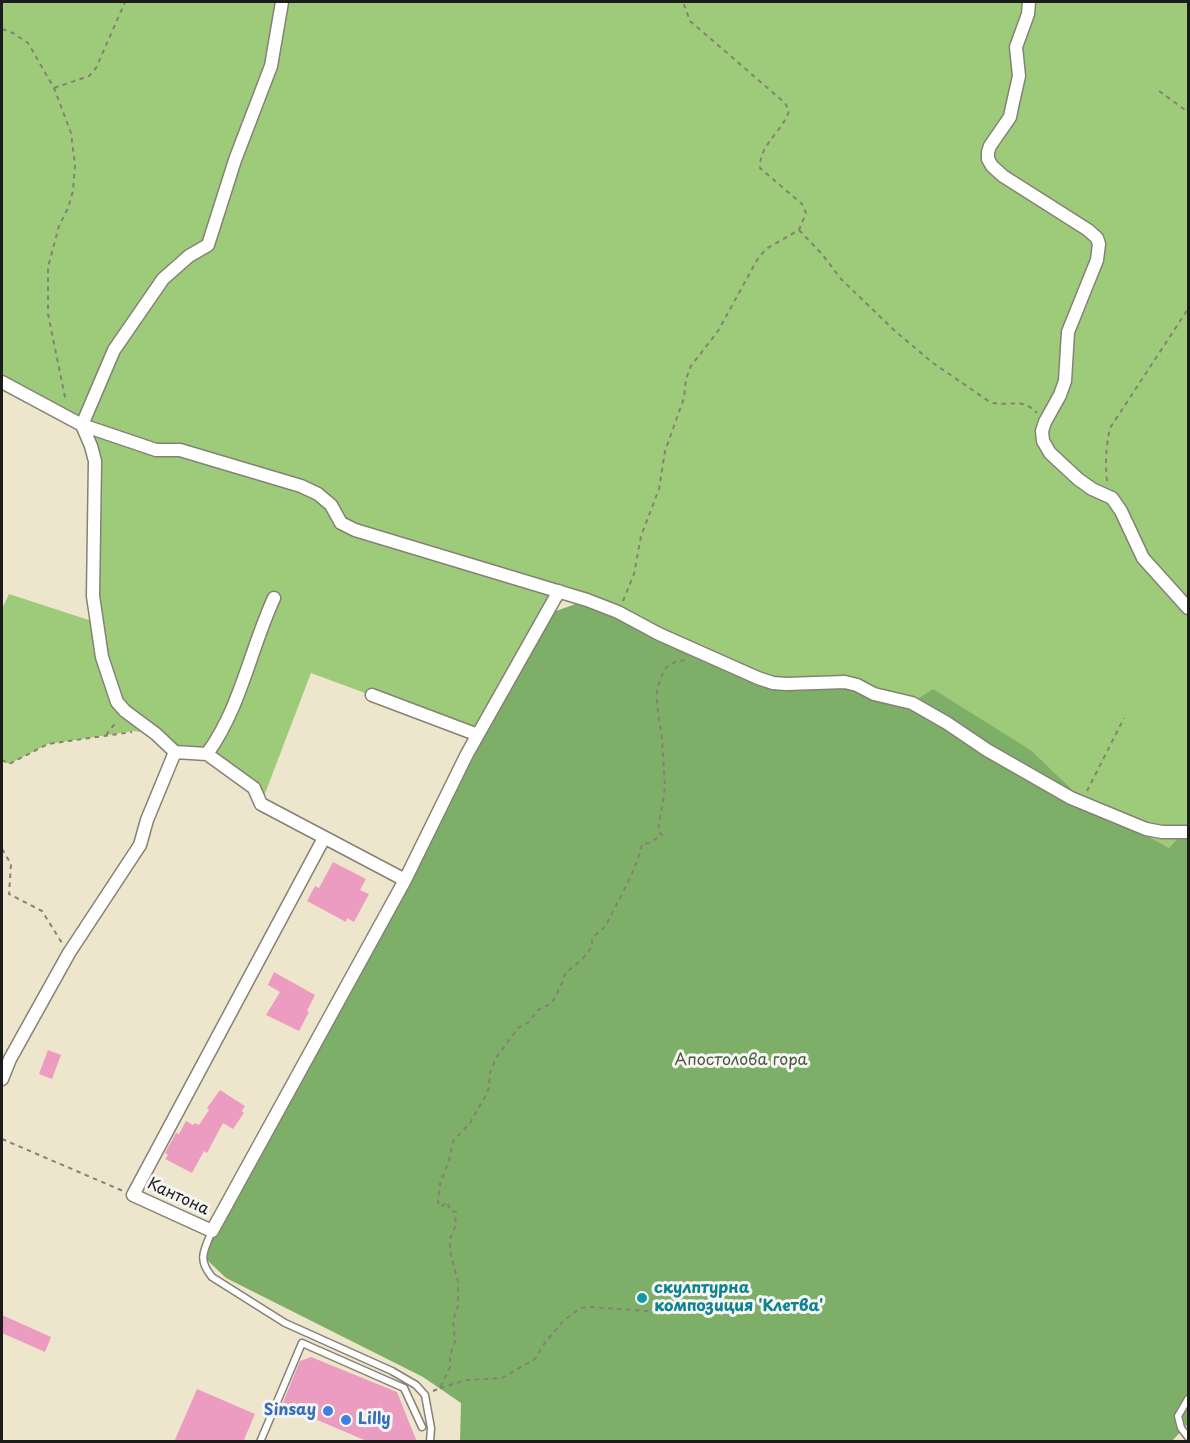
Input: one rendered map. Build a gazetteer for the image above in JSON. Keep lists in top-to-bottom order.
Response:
{
  "streets": {
    "street": ["Кантона"]
  },
  "parks": ["Апостолова гора"],
  "places": ["скулптурна композиция 'Клетва'", "Sinsay", "Lilly"]
}
